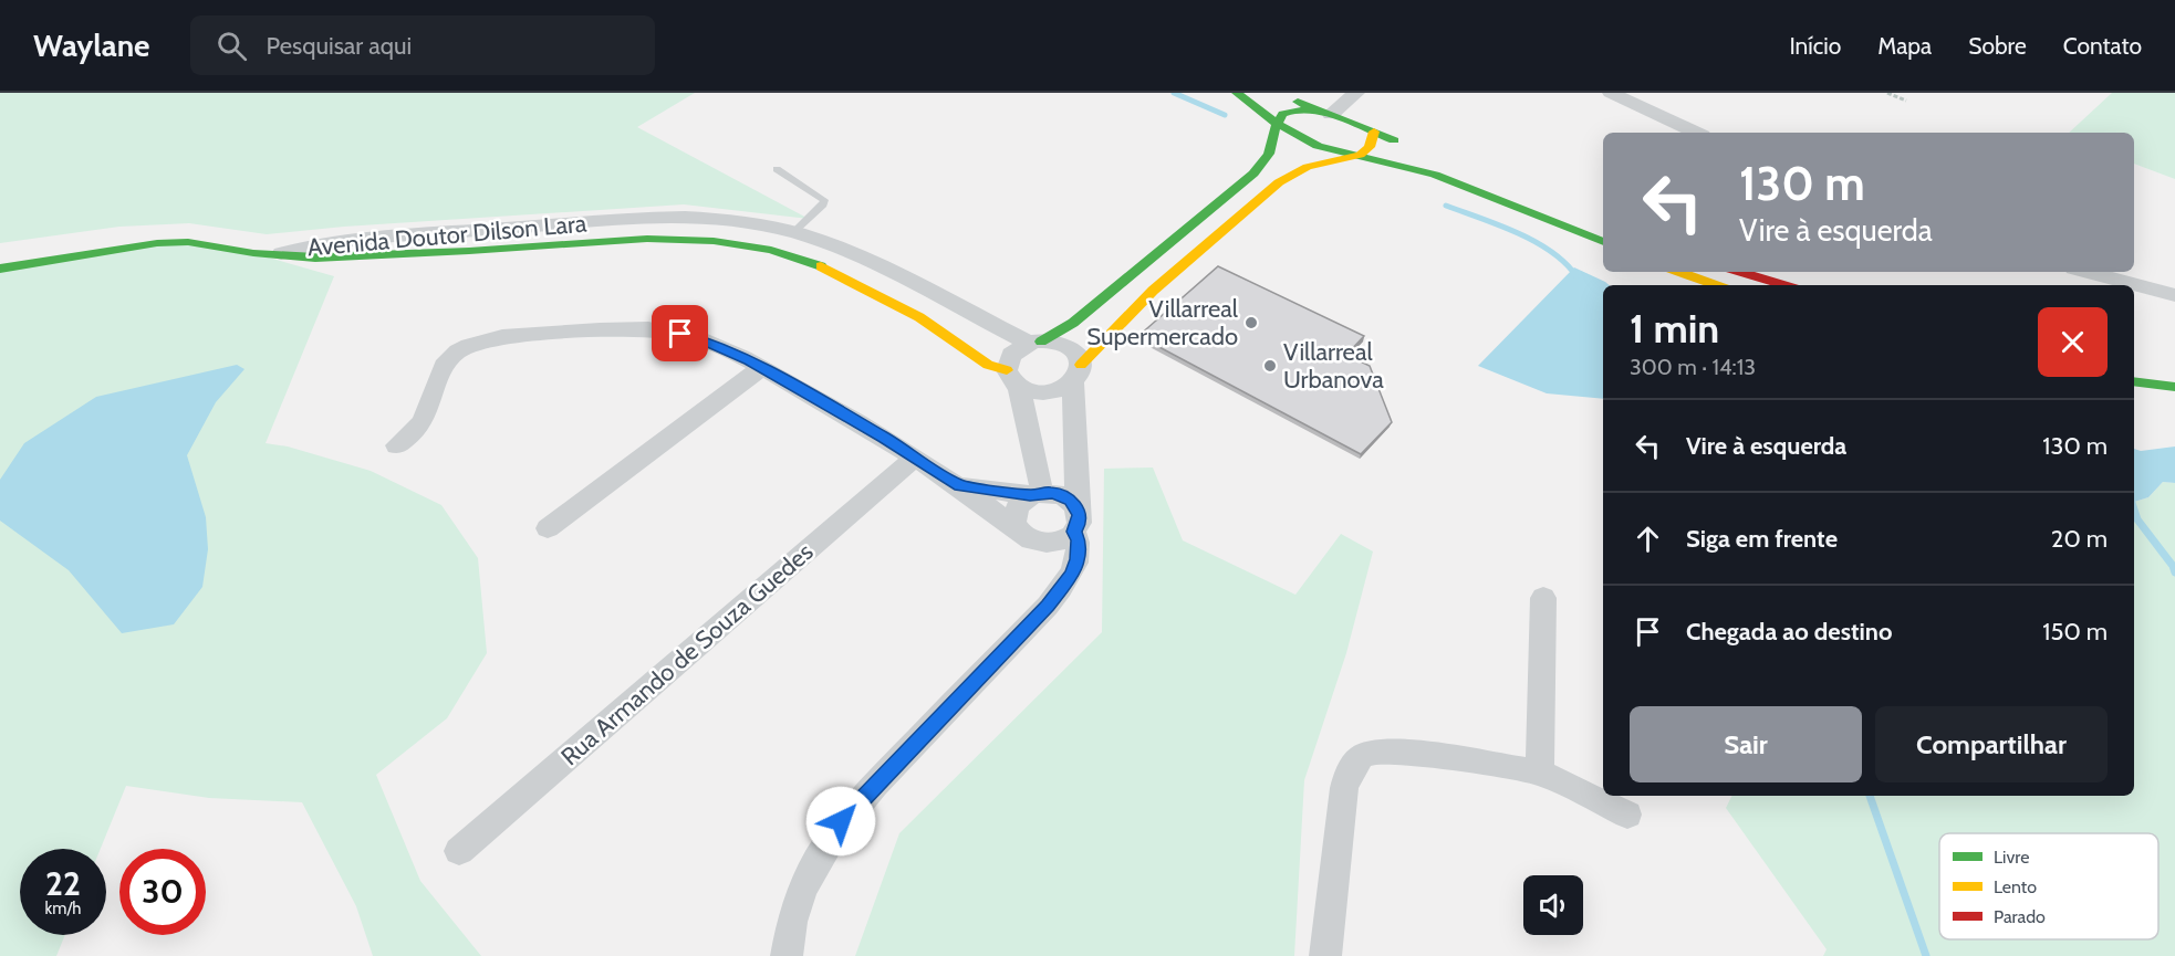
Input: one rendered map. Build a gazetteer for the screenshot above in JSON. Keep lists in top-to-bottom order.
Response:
{
  "streets": {
    "street": ["Avenida Doutor Dilson Lara", "Rua Armando de Souza Guedes"]
  },
  "places": ["Villarreal Supermercado", "Villarreal Urbanova"],
  "legend": ["Livre", "Lento", "Parado"],
  "page": {
    "header": "Waylane",
    "search": "Pesquisar aqui",
    "nav": [
      "Início",
      "Mapa",
      "Sobre",
      "Contato"
    ],
    "turn": ["130 m", "Vire à esquerda"],
    "heading": ["1 min", "300 m · 14:13"],
    "list": [
      {
        "name": "Vire à esquerda",
        "value": "130 m"
      },
      {
        "name": "Siga em frente",
        "value": "20 m"
      },
      {
        "name": "Chegada ao destino",
        "value": "150 m"
      }
    ],
    "buttons": ["Sair", "Compartilhar"],
    "speed": "22 km/h",
    "limit": "30"
  }
}
